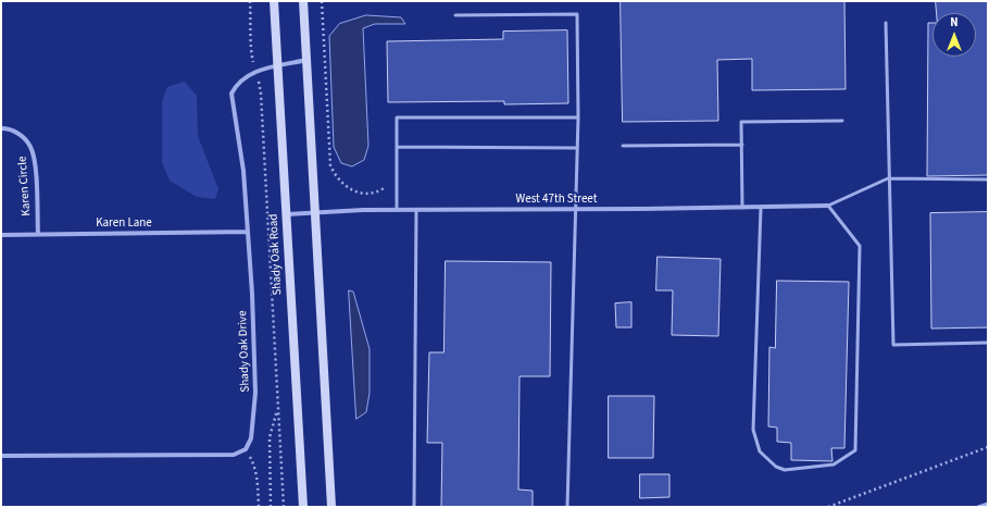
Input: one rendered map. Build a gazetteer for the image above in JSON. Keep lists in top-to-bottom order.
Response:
{
  "streets": {
    "main road": ["Shady Oak Road"],
    "street": [
      "Karen Circle",
      "West 47th Street",
      "Karen Lane",
      "Shady Oak Drive"
    ]
  },
  "crossings": [
    ["Karen Circle", "Karen Lane"],
    ["West 47th Street", "Shady Oak Road"],
    ["Karen Lane", "Shady Oak Drive"],
    ["Shady Oak Road", "Shady Oak Drive"]
  ],
  "north": "top"
}
